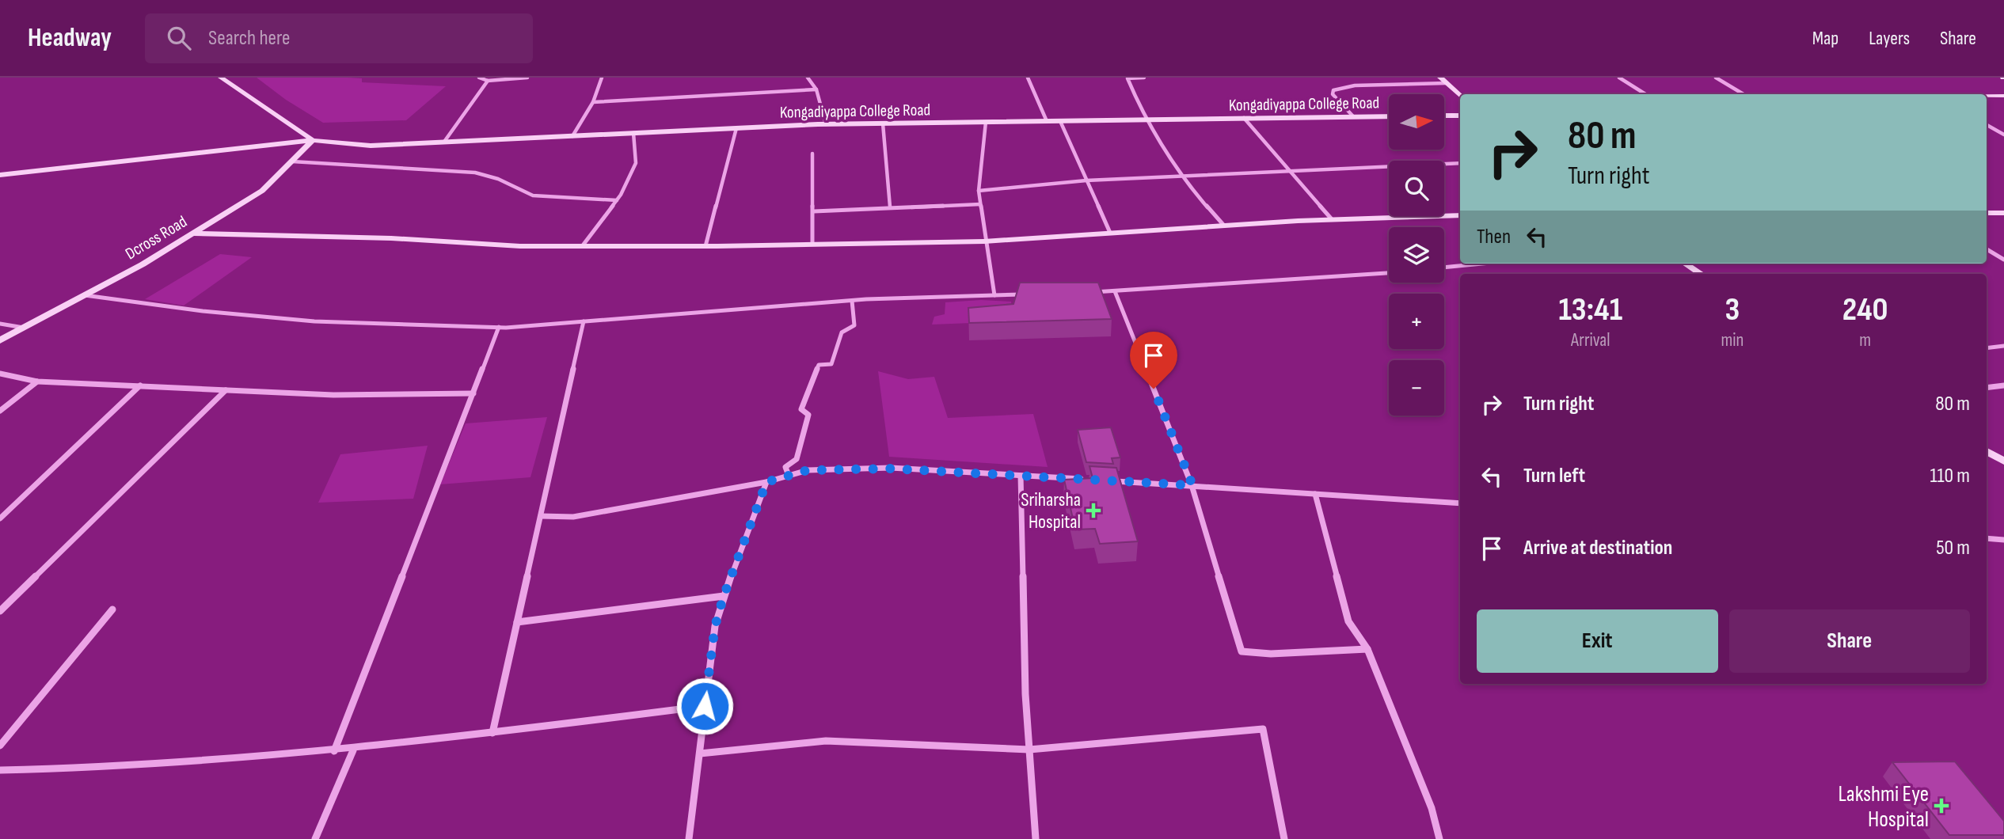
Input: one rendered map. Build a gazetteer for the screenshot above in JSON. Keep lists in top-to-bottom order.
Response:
{
  "streets": {
    "street": ["Kongadiyappa College Road", "Dcross Road"]
  },
  "crossings": [
    ["Kongadiyappa College Road", "Dcross Road"]
  ],
  "places": {
    "health": ["Sriharsha Hospital", "Lakshmi Eye Hospital"]
  },
  "north": "right",
  "page": {
    "header": "Headway",
    "search": "Search here",
    "nav": ["Map", "Layers", "Share"],
    "map_buttons": ["+", "−"],
    "turn": ["80 m", "Turn right"],
    "then": "Then",
    "eta": [
      "13:41",
      "Arrival",
      "3",
      "min",
      "240",
      "m"
    ],
    "list": [
      {
        "name": "Turn right",
        "value": "80 m"
      },
      {
        "name": "Turn left",
        "value": "110 m"
      },
      {
        "name": "Arrive at destination",
        "value": "50 m"
      }
    ],
    "buttons": ["Exit", "Share"]
  }
}
